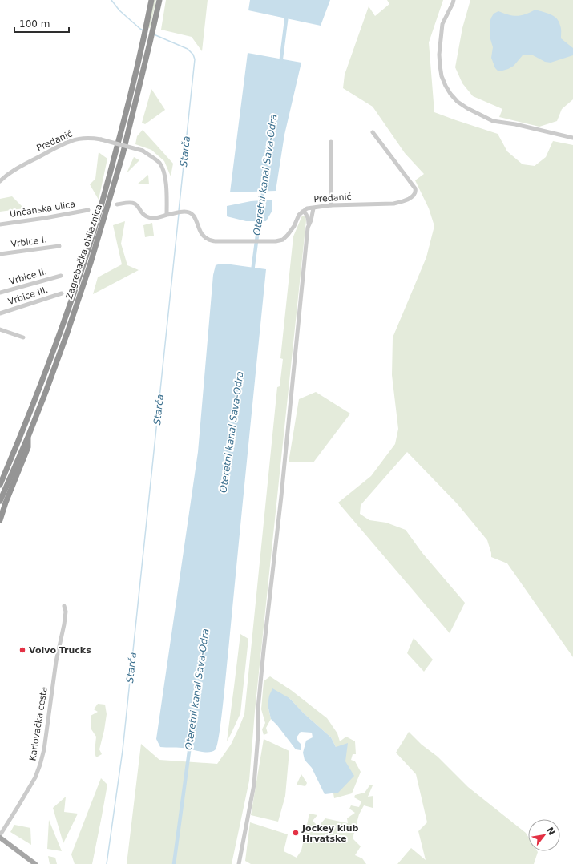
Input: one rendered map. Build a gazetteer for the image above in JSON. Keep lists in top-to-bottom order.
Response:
{
  "streets": {
    "highway": ["Zagrebačka obilaznica"],
    "street": [
      "Predanić",
      "Unčanska ulica",
      "Vrbice I.",
      "Vrbice II.",
      "Vrbice III.",
      "Karlovačka cesta"
    ]
  },
  "water": ["Starča", "Oteretni kanal Sava-Odra"],
  "places": ["Volvo Trucks", "Jockey klub Hrvatske"],
  "scale_bar": "100 m",
  "north": "top right"
}
